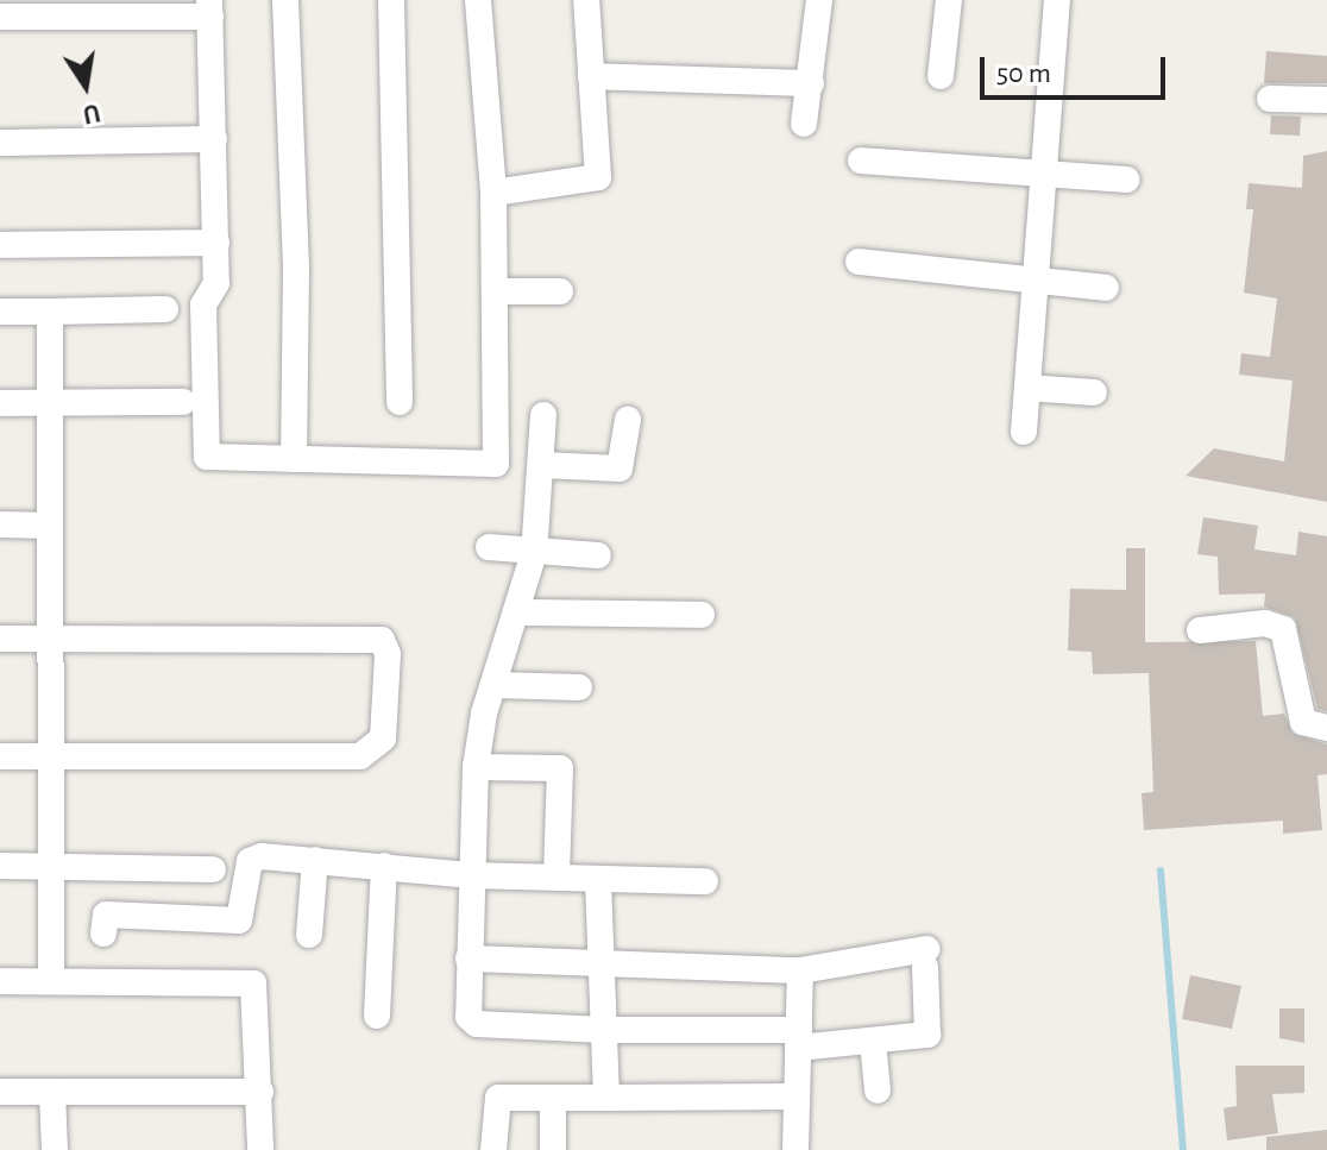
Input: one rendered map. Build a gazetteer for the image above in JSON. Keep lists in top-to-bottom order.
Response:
{
  "scale_bar": "50 m",
  "north": "bottom"
}
